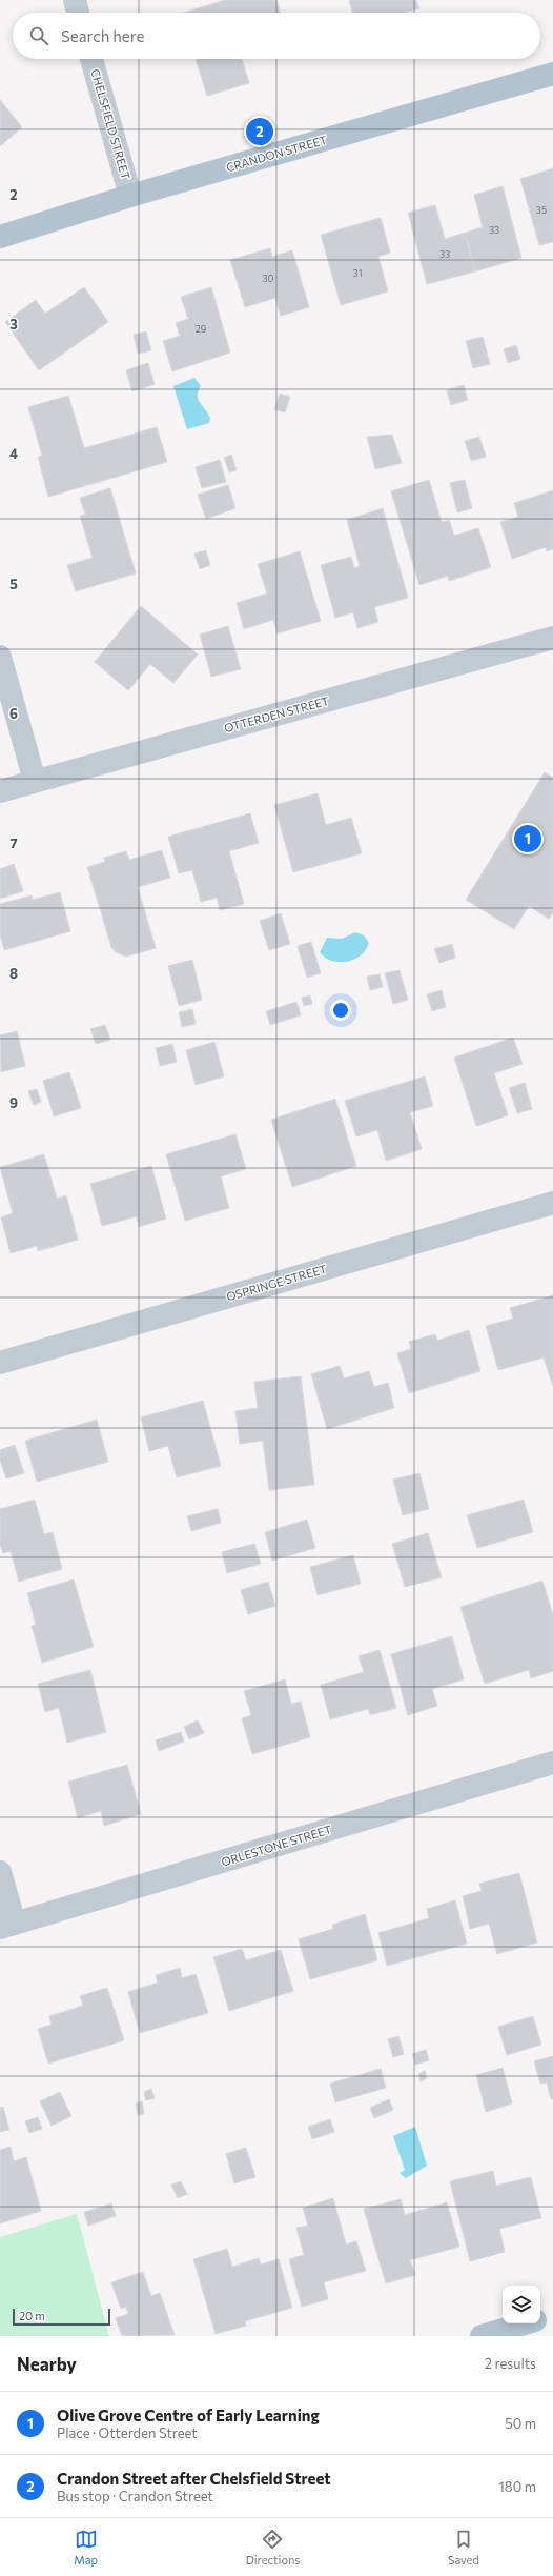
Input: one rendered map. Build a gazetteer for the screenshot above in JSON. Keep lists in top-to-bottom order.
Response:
{
  "streets": {
    "main road": ["CRANDON STREET"],
    "street": [
      "CHELSFIELD STREET",
      "OTTERDEN STREET",
      "OSPRINGE STREET",
      "ORLESTONE STREET"
    ]
  },
  "crossings": [
    ["CHELSFIELD STREET", "CRANDON STREET"]
  ],
  "house_numbers": [
    "35",
    "33",
    "33",
    "31",
    "30",
    "29"
  ],
  "scale_bar": "20 m",
  "page": {
    "search": "Search here",
    "pins": ["2", "1"],
    "scale": "20 m",
    "heading": ["Nearby", "2 results"],
    "list": [
      {
        "mark": "1",
        "name": "Olive Grove Centre of Early Learning",
        "note": "Place · Otterden Street",
        "value": "50 m"
      },
      {
        "mark": "2",
        "name": "Crandon Street after Chelsfield Street",
        "note": "Bus stop · Crandon Street",
        "value": "180 m"
      }
    ],
    "nav": ["Map", "Directions", "Saved"]
  },
  "grid": {
    "rows": [
      "2",
      "3",
      "4",
      "5",
      "6",
      "7",
      "8",
      "9"
    ]
  }
}
